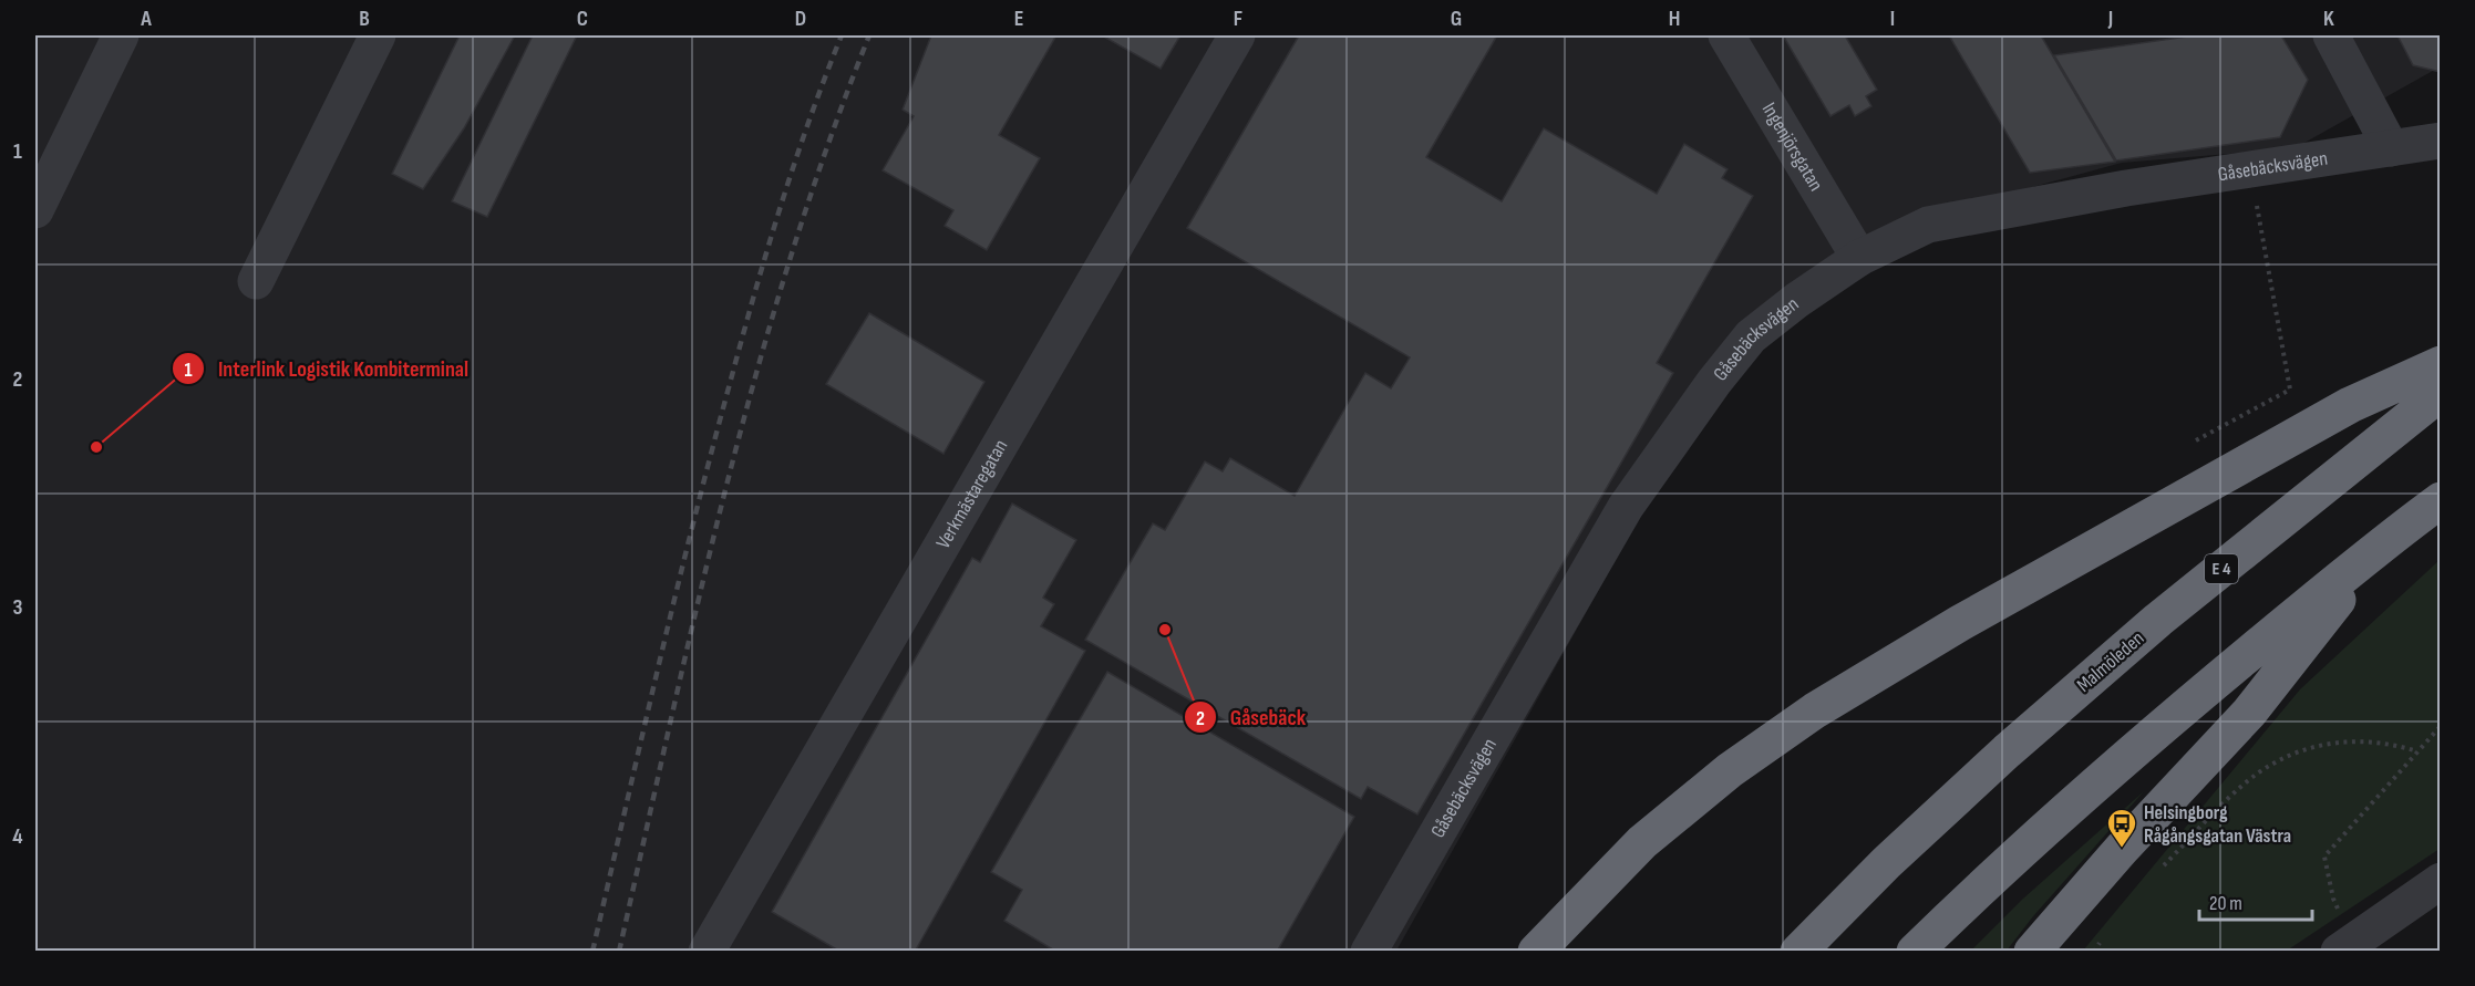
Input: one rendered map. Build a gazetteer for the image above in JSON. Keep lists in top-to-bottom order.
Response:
{
  "streets": {
    "highway": ["E 4", "Malmöleden"],
    "street": ["Ingenjörsgatan", "Gåsebäcksvägen", "Verkmästaregatan"]
  },
  "crossings": [
    ["Ingenjörsgatan", "Gåsebäcksvägen"]
  ],
  "places": {
    "other": ["Interlink Logistik Kombiterminal", "Gåsebäck"],
    "bus stop": ["Helsingborg Rågångsgatan Västra"]
  },
  "scale_bar": "20 m",
  "grid": {
    "columns": [
      "A",
      "B",
      "C",
      "D",
      "E",
      "F",
      "G",
      "H",
      "I",
      "J",
      "K"
    ],
    "rows": [
      "1",
      "2",
      "3",
      "4"
    ]
  }
}
